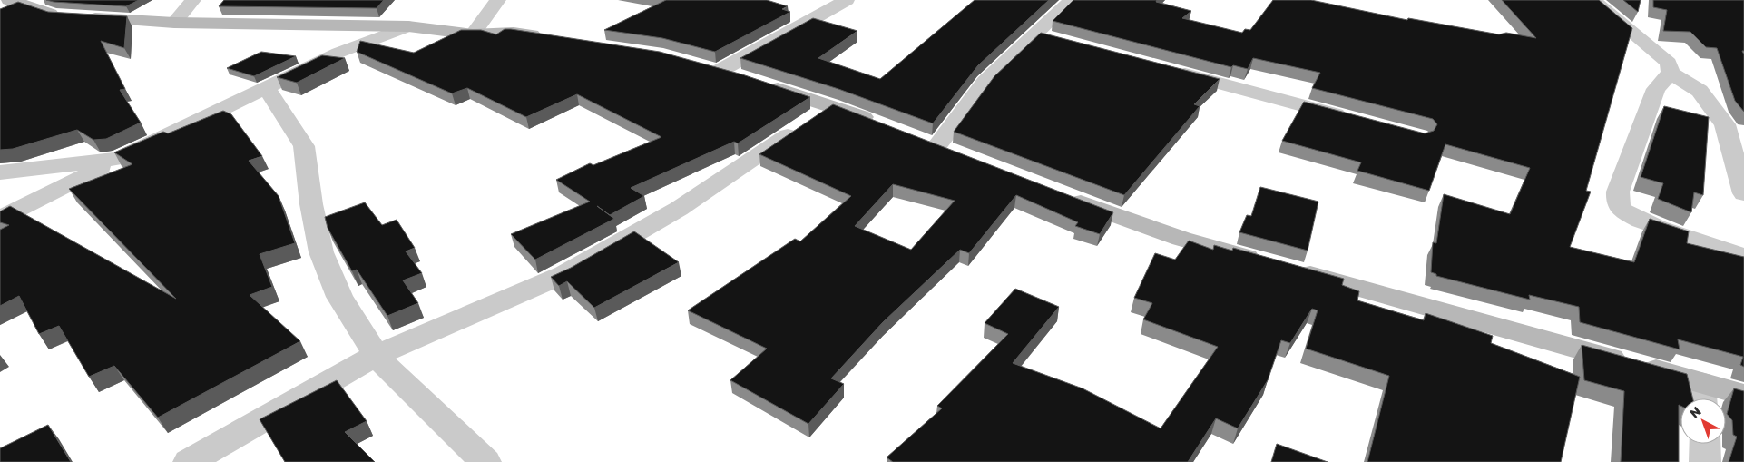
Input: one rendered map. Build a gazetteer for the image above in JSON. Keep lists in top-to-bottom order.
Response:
{
  "north": "top left"
}
